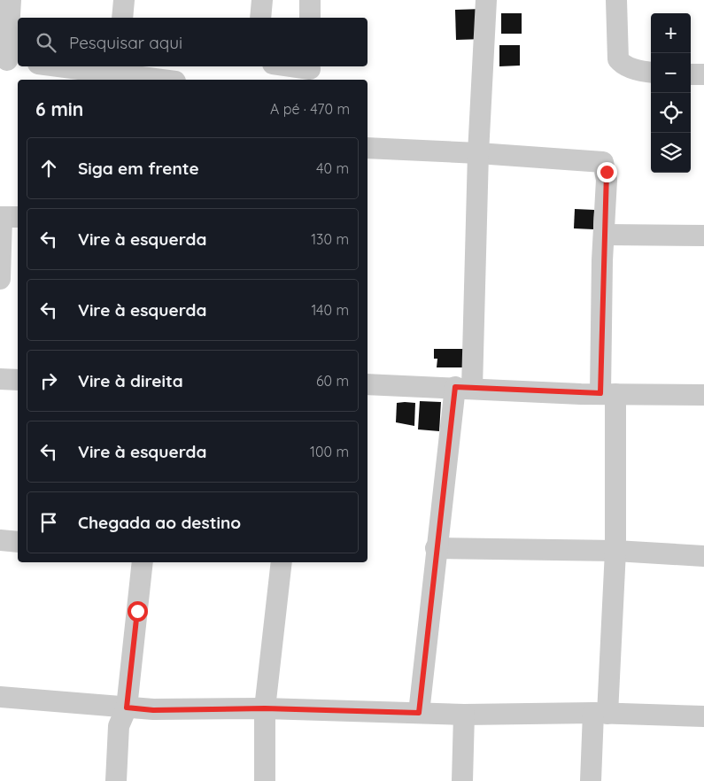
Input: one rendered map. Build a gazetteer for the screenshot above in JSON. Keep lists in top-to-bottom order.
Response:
{
  "page": {
    "map_buttons": ["+", "−"],
    "search": "Pesquisar aqui",
    "heading": ["6 min", "A pé · 470 m"],
    "list": [
      ["Siga em frente", "40 m"],
      ["Vire à esquerda", "130 m"],
      ["Vire à esquerda", "140 m"],
      ["Vire à direita", "60 m"],
      ["Vire à esquerda", "100 m"],
      "Chegada ao destino"
    ]
  }
}
